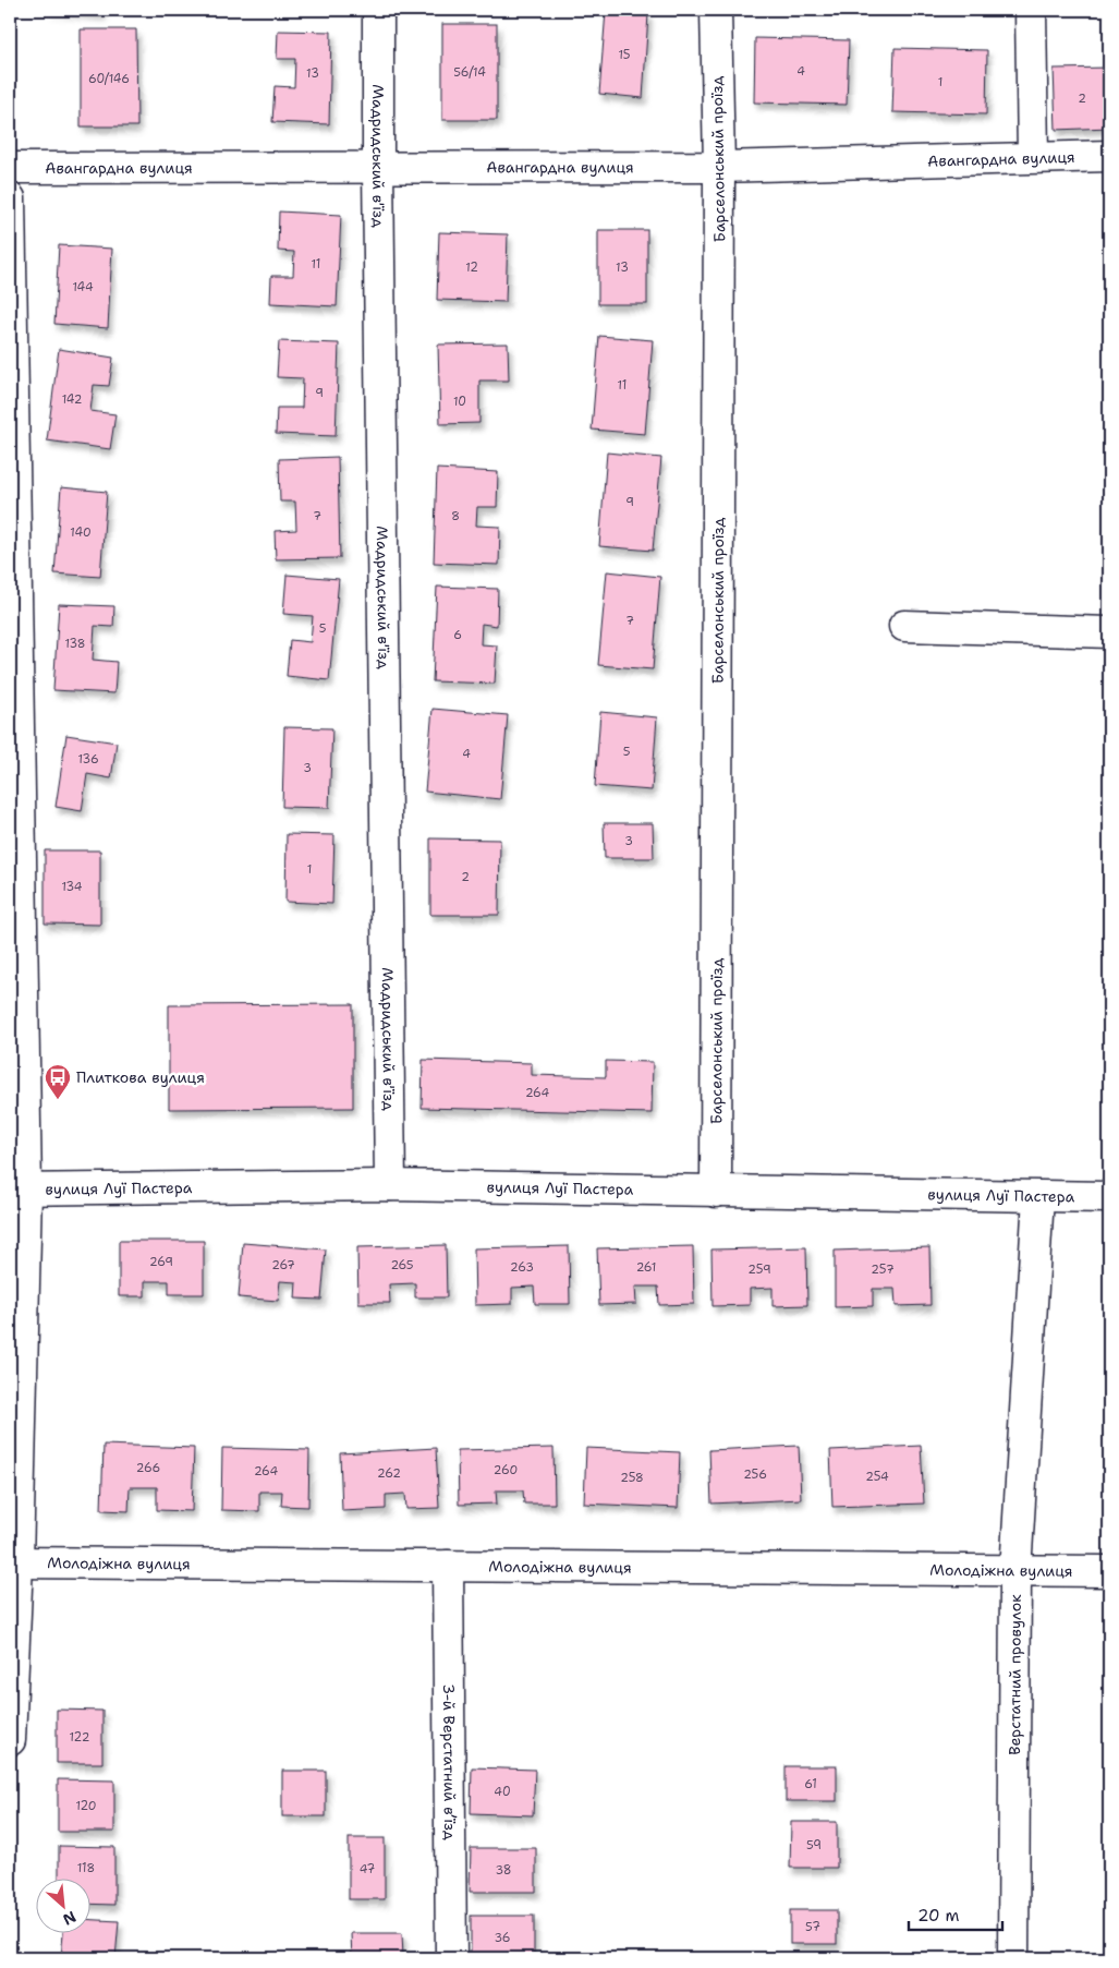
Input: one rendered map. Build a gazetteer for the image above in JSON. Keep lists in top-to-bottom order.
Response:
{
  "streets": {
    "street": [
      "Мадридський в'їзд",
      "Авангардна вулиця",
      "Барселонський проїзд",
      "вулиця Луї Пастера",
      "Молодіжна вулиця",
      "Верстатний провулок",
      "3-й Верстатний в’їзд"
    ]
  },
  "crossings": [
    ["Мадридський в'їзд", "Авангардна вулиця"],
    ["Мадридський в'їзд", "вулиця Луї Пастера"],
    ["Авангардна вулиця", "Барселонський проїзд"],
    ["Барселонський проїзд", "вулиця Луї Пастера"],
    ["вулиця Луї Пастера", "Верстатний провулок"],
    ["Молодіжна вулиця", "Верстатний провулок"],
    ["Молодіжна вулиця", "3-й Верстатний в’їзд"]
  ],
  "places": {
    "bus stop": ["Плиткова вулиця"]
  },
  "house_numbers": [
    "15",
    "4",
    "56/14",
    "13",
    "60/146",
    "1",
    "2",
    "11",
    "12",
    "13",
    "144",
    "11",
    "9",
    "142",
    "10",
    "9",
    "7",
    "8",
    "140",
    "7",
    "5",
    "6",
    "138",
    "5",
    "4",
    "136",
    "3",
    "3",
    "1",
    "2",
    "134",
    "264",
    "269",
    "267",
    "265",
    "263",
    "261",
    "259",
    "257",
    "266",
    "260",
    "264",
    "262",
    "256",
    "254",
    "258",
    "122",
    "61",
    "40",
    "120",
    "59",
    "118",
    "47",
    "38",
    "57",
    "36"
  ],
  "scale_bar": "20 m",
  "north": "bottom right"
}
